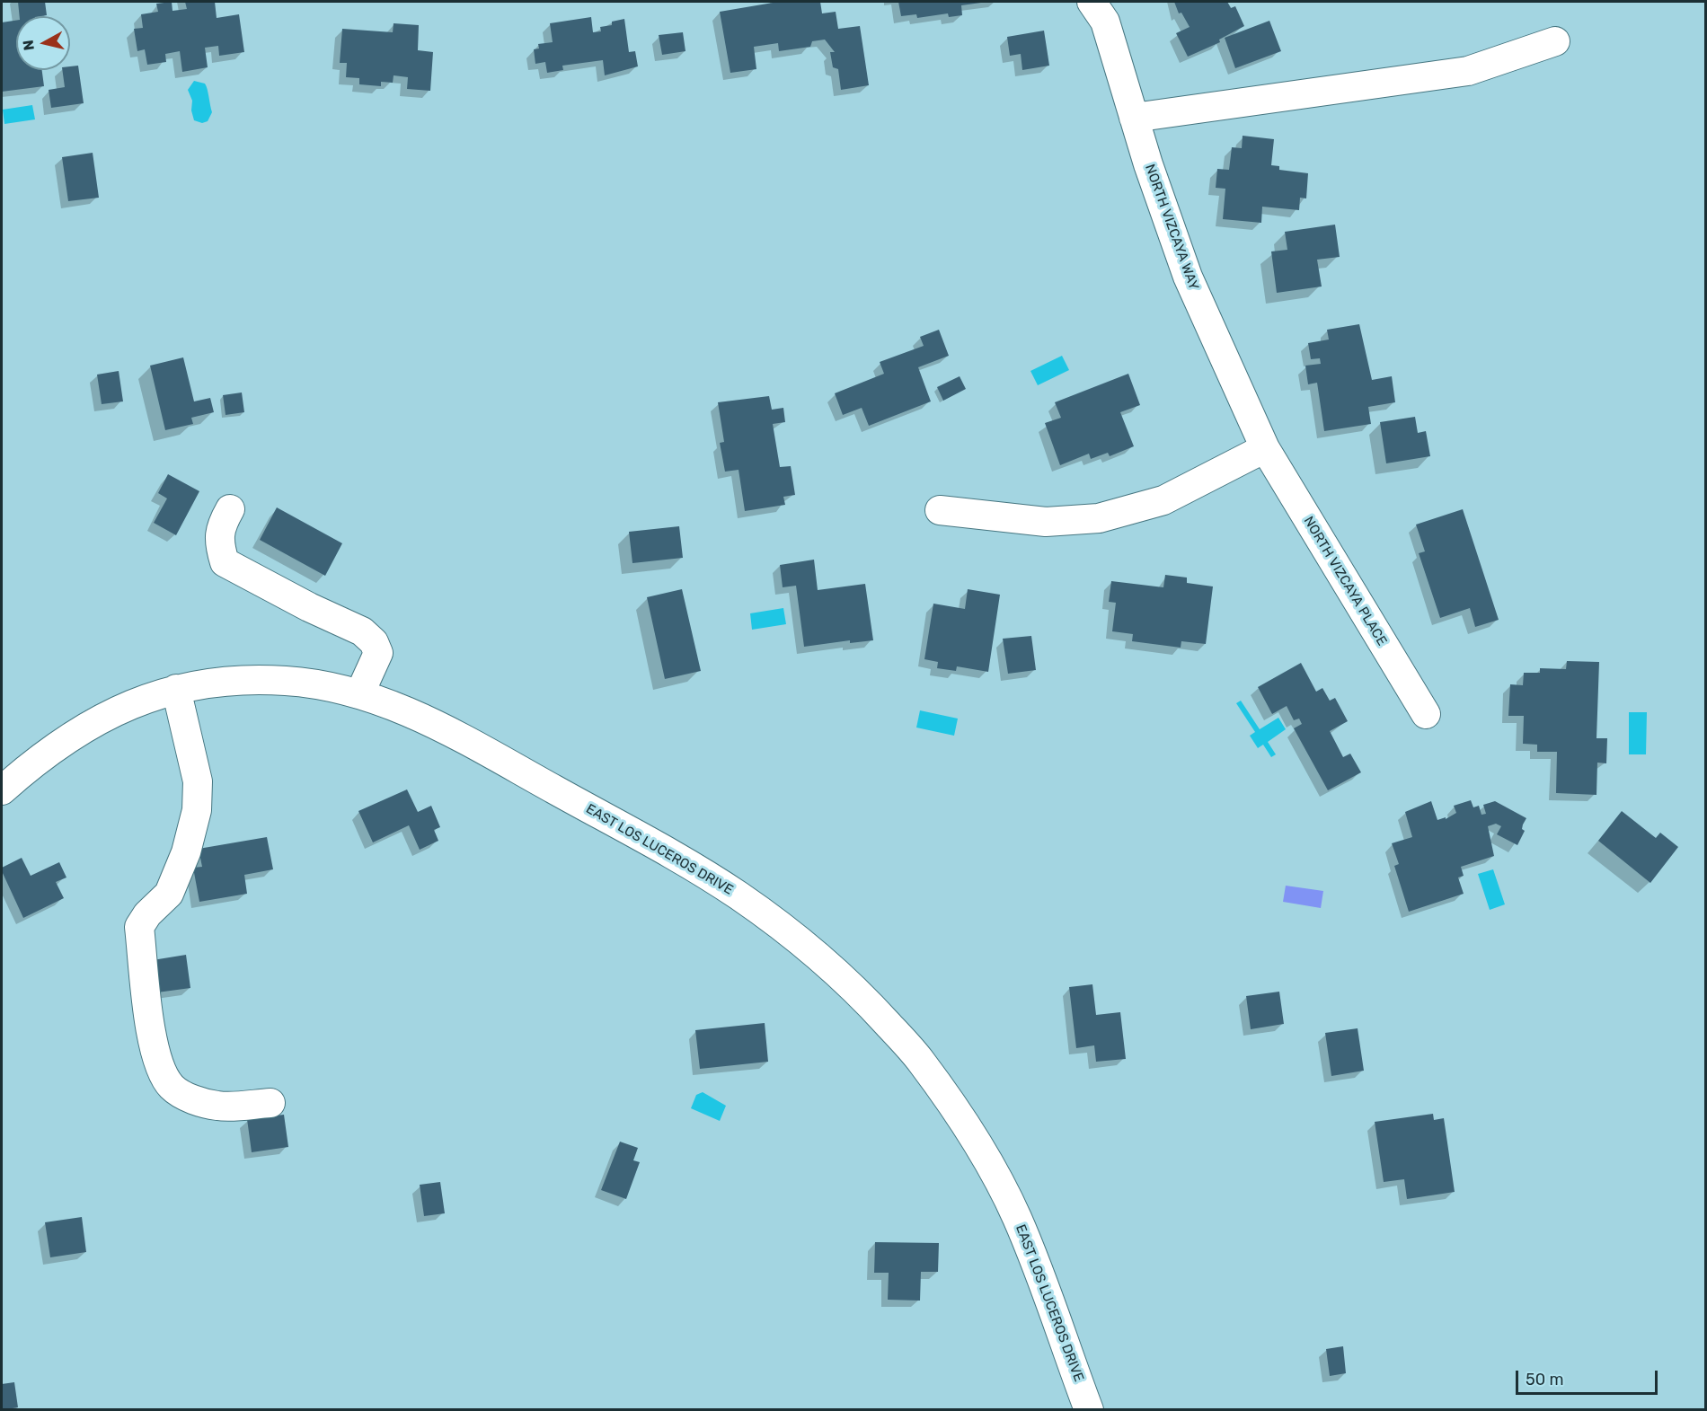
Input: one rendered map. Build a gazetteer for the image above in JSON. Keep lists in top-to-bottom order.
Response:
{
  "streets": {
    "street": ["NORTH VIZCAYA WAY", "NORTH VIZCAYA PLACE", "EAST LOS LUCEROS DRIVE"]
  },
  "crossings": [
    ["NORTH VIZCAYA WAY", "NORTH VIZCAYA PLACE"]
  ],
  "scale_bar": "50 m",
  "north": "left"
}
